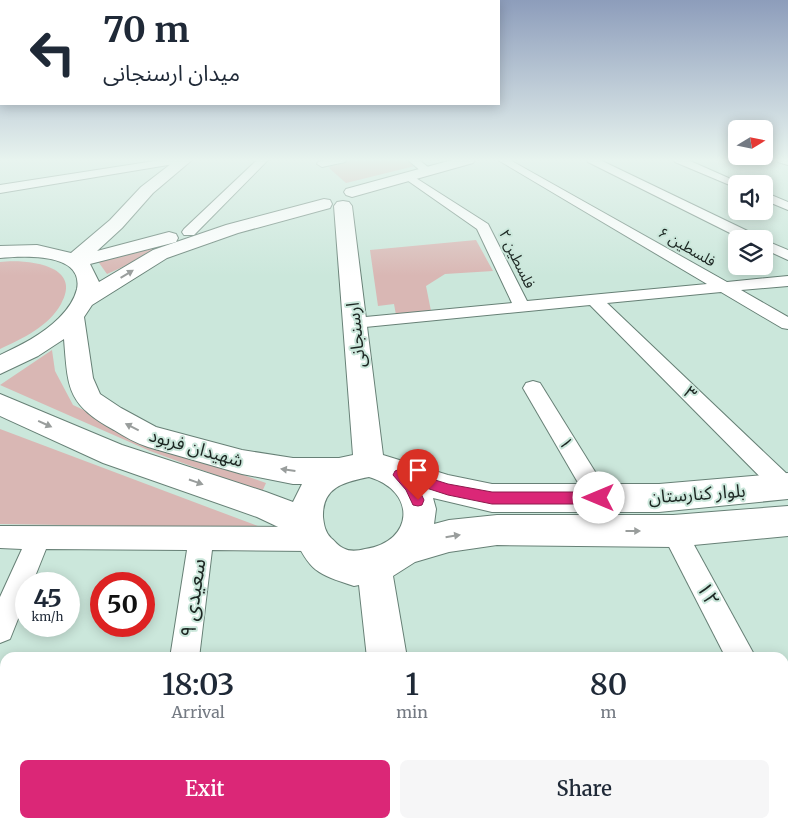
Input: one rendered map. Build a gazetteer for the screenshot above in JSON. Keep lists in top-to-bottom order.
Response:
{
  "streets": {
    "main road": ["ارسنجانی", "شهيدان فربود", "بلوار کنارستان"],
    "street": [
      "فلسطین ۶",
      "فلسطین ۲",
      "۳",
      "۱",
      "۱۲",
      "سعیدی ۹"
    ]
  },
  "crossings": [
    ["ارسنجانی", "شهيدان فربود"],
    ["ارسنجانی", "بلوار کنارستان"],
    ["۳", "بلوار کنارستان"],
    ["۱", "بلوار کنارستان"],
    ["شهيدان فربود", "بلوار کنارستان"],
    ["بلوار کنارستان", "۱۲"]
  ],
  "north": "right",
  "page": {
    "turn": ["70 m", "میدان ارسنجانی"],
    "speed": "45 km/h",
    "limit": "50",
    "eta": [
      "18:03",
      "Arrival",
      "1",
      "min",
      "80",
      "m"
    ],
    "buttons": ["Exit", "Share"]
  }
}
